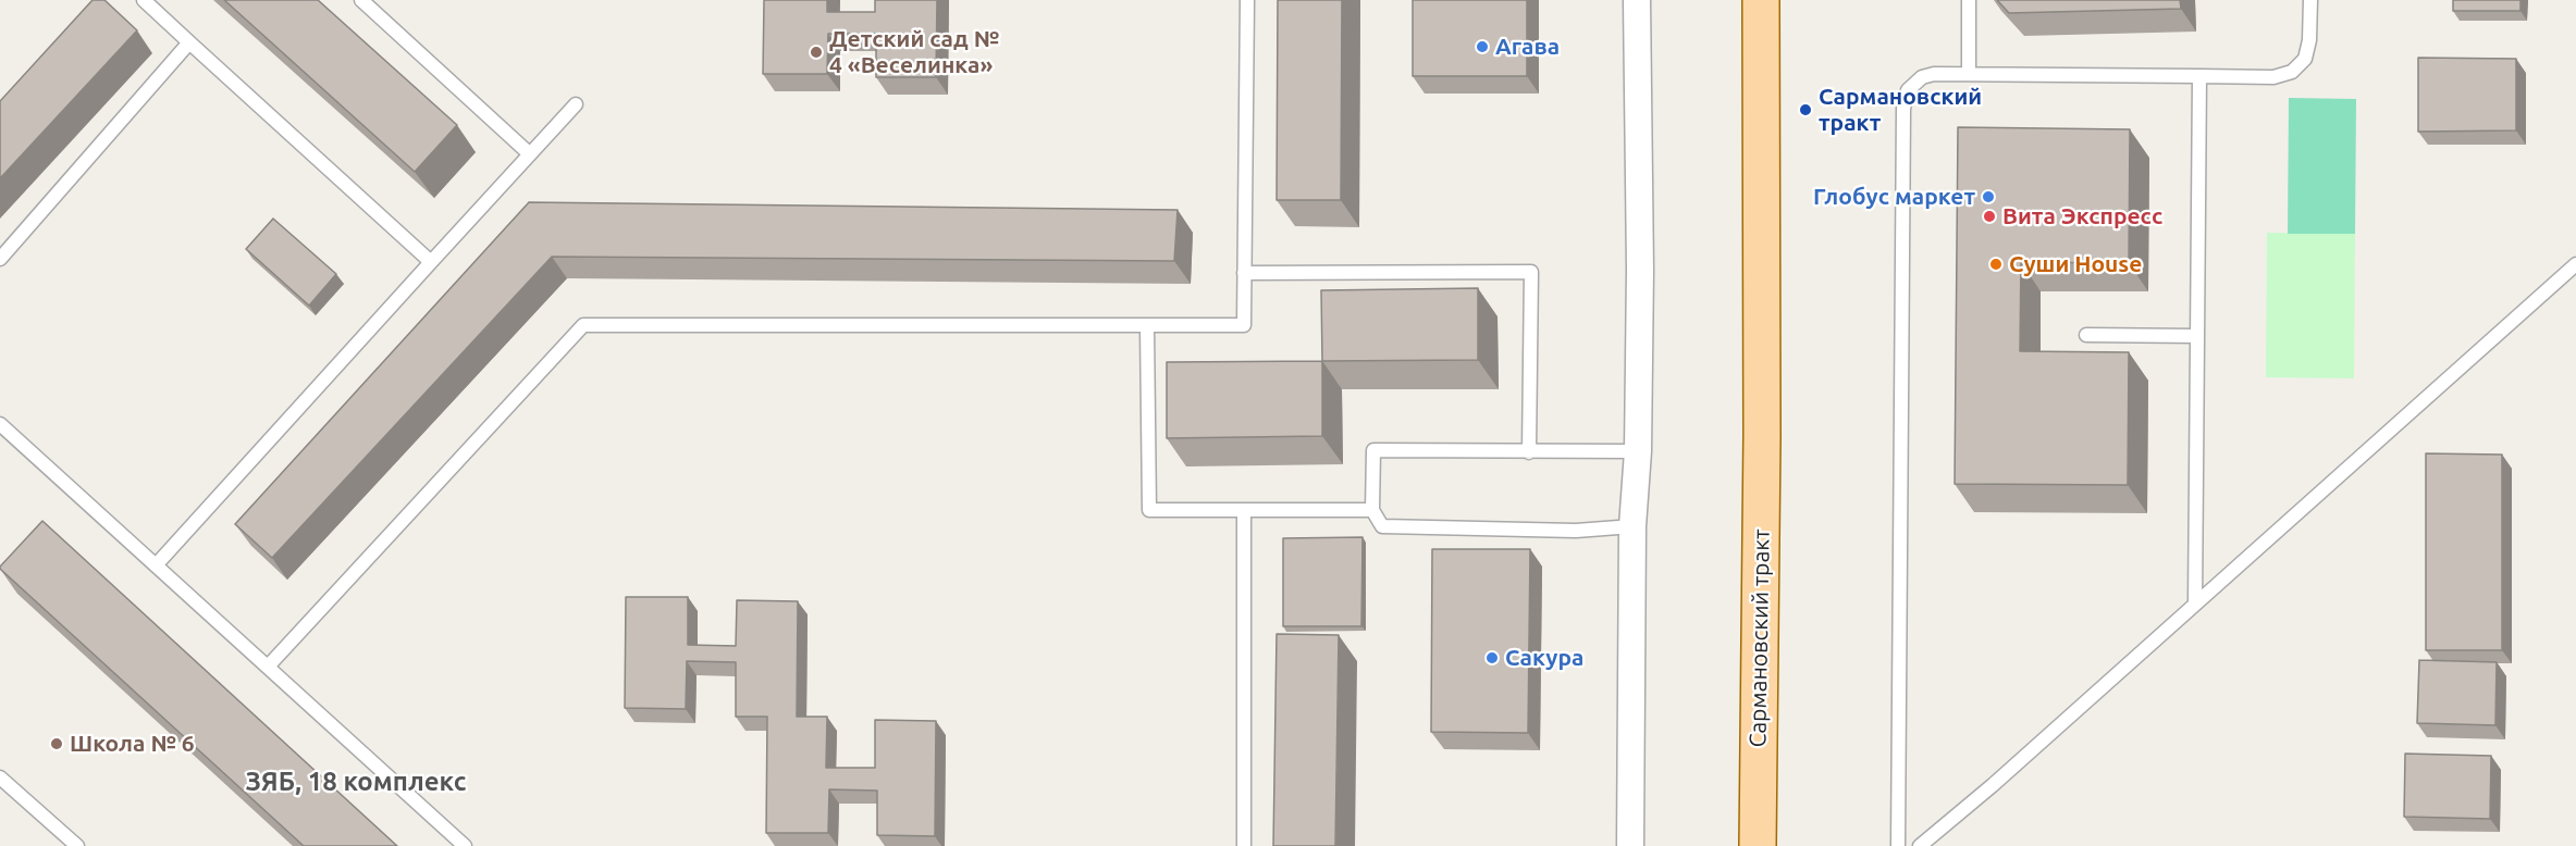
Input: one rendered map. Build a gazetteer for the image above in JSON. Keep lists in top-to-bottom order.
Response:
{
  "streets": {
    "main road": ["Сармановский тракт"]
  },
  "districts": ["ЗЯБ, 18 комплекс"],
  "places": [
    "Агава",
    "Детский сад № 4 «Веселинка»",
    "Сармановский тракт",
    "Глобус маркет",
    "Вита Экспресс",
    "Суши House",
    "Сакура",
    "Школа № 6"
  ]
}
